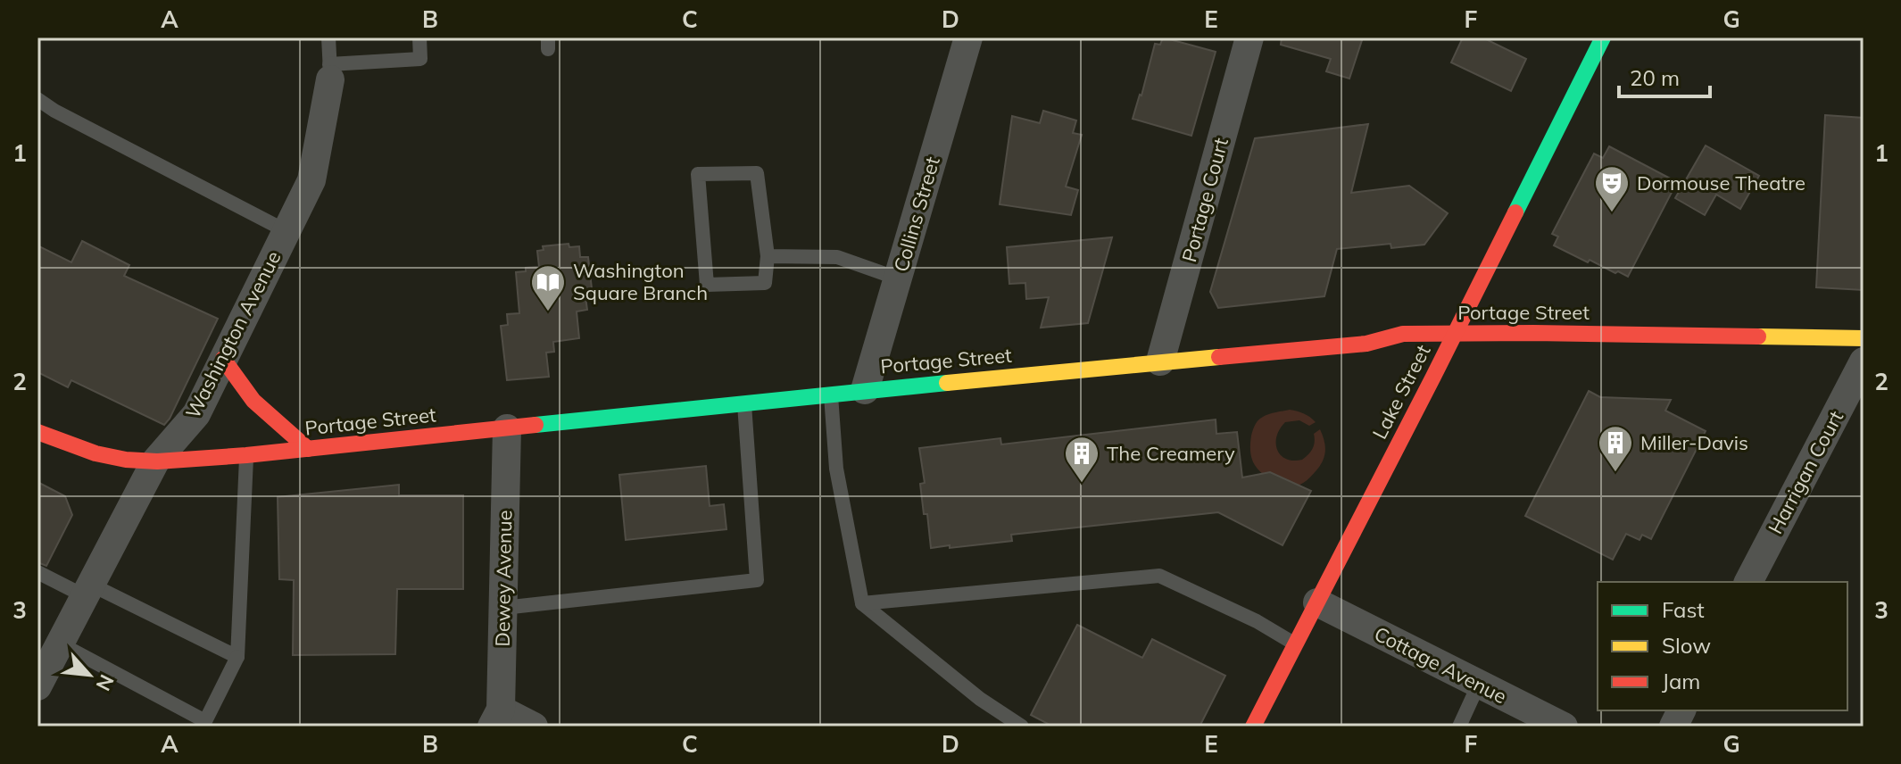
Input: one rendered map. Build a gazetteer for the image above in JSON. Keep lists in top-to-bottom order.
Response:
{
  "streets": {
    "main road": ["Portage Street", "Lake Street"],
    "street": [
      "Portage Court",
      "Collins Street",
      "Washington Avenue",
      "Harrigan Court",
      "Dewey Avenue",
      "Cottage Avenue"
    ]
  },
  "crossings": [
    ["Portage Court", "Portage Street"],
    ["Collins Street", "Portage Street"],
    ["Portage Street", "Washington Avenue"],
    ["Portage Street", "Lake Street"],
    ["Portage Street", "Dewey Avenue"],
    ["Lake Street", "Cottage Avenue"]
  ],
  "places": {
    "theatre": ["Dormouse Theatre"],
    "library": ["Washington Square Branch"],
    "building": ["Miller-Davis", "The Creamery"]
  },
  "legend": ["Fast", "Slow", "Jam"],
  "scale_bar": "20 m",
  "north": "bottom right",
  "grid": {
    "columns": [
      "A",
      "B",
      "C",
      "D",
      "E",
      "F",
      "G"
    ],
    "rows": ["1", "2", "3"]
  }
}
